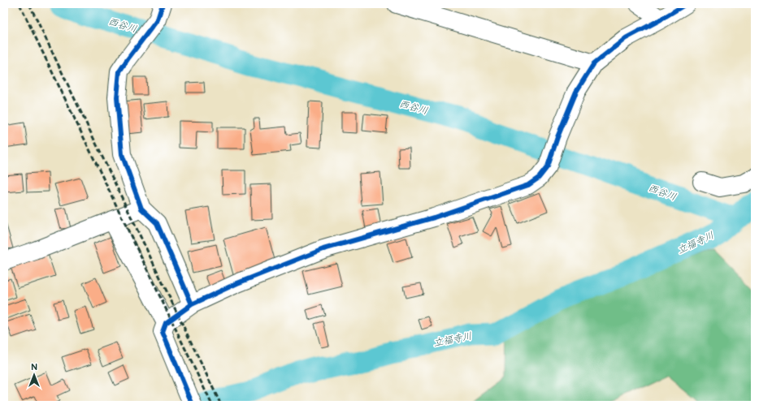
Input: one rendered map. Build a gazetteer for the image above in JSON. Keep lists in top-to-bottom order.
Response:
{
  "water": ["西谷川", "立福寺川"],
  "north": "top"
}
